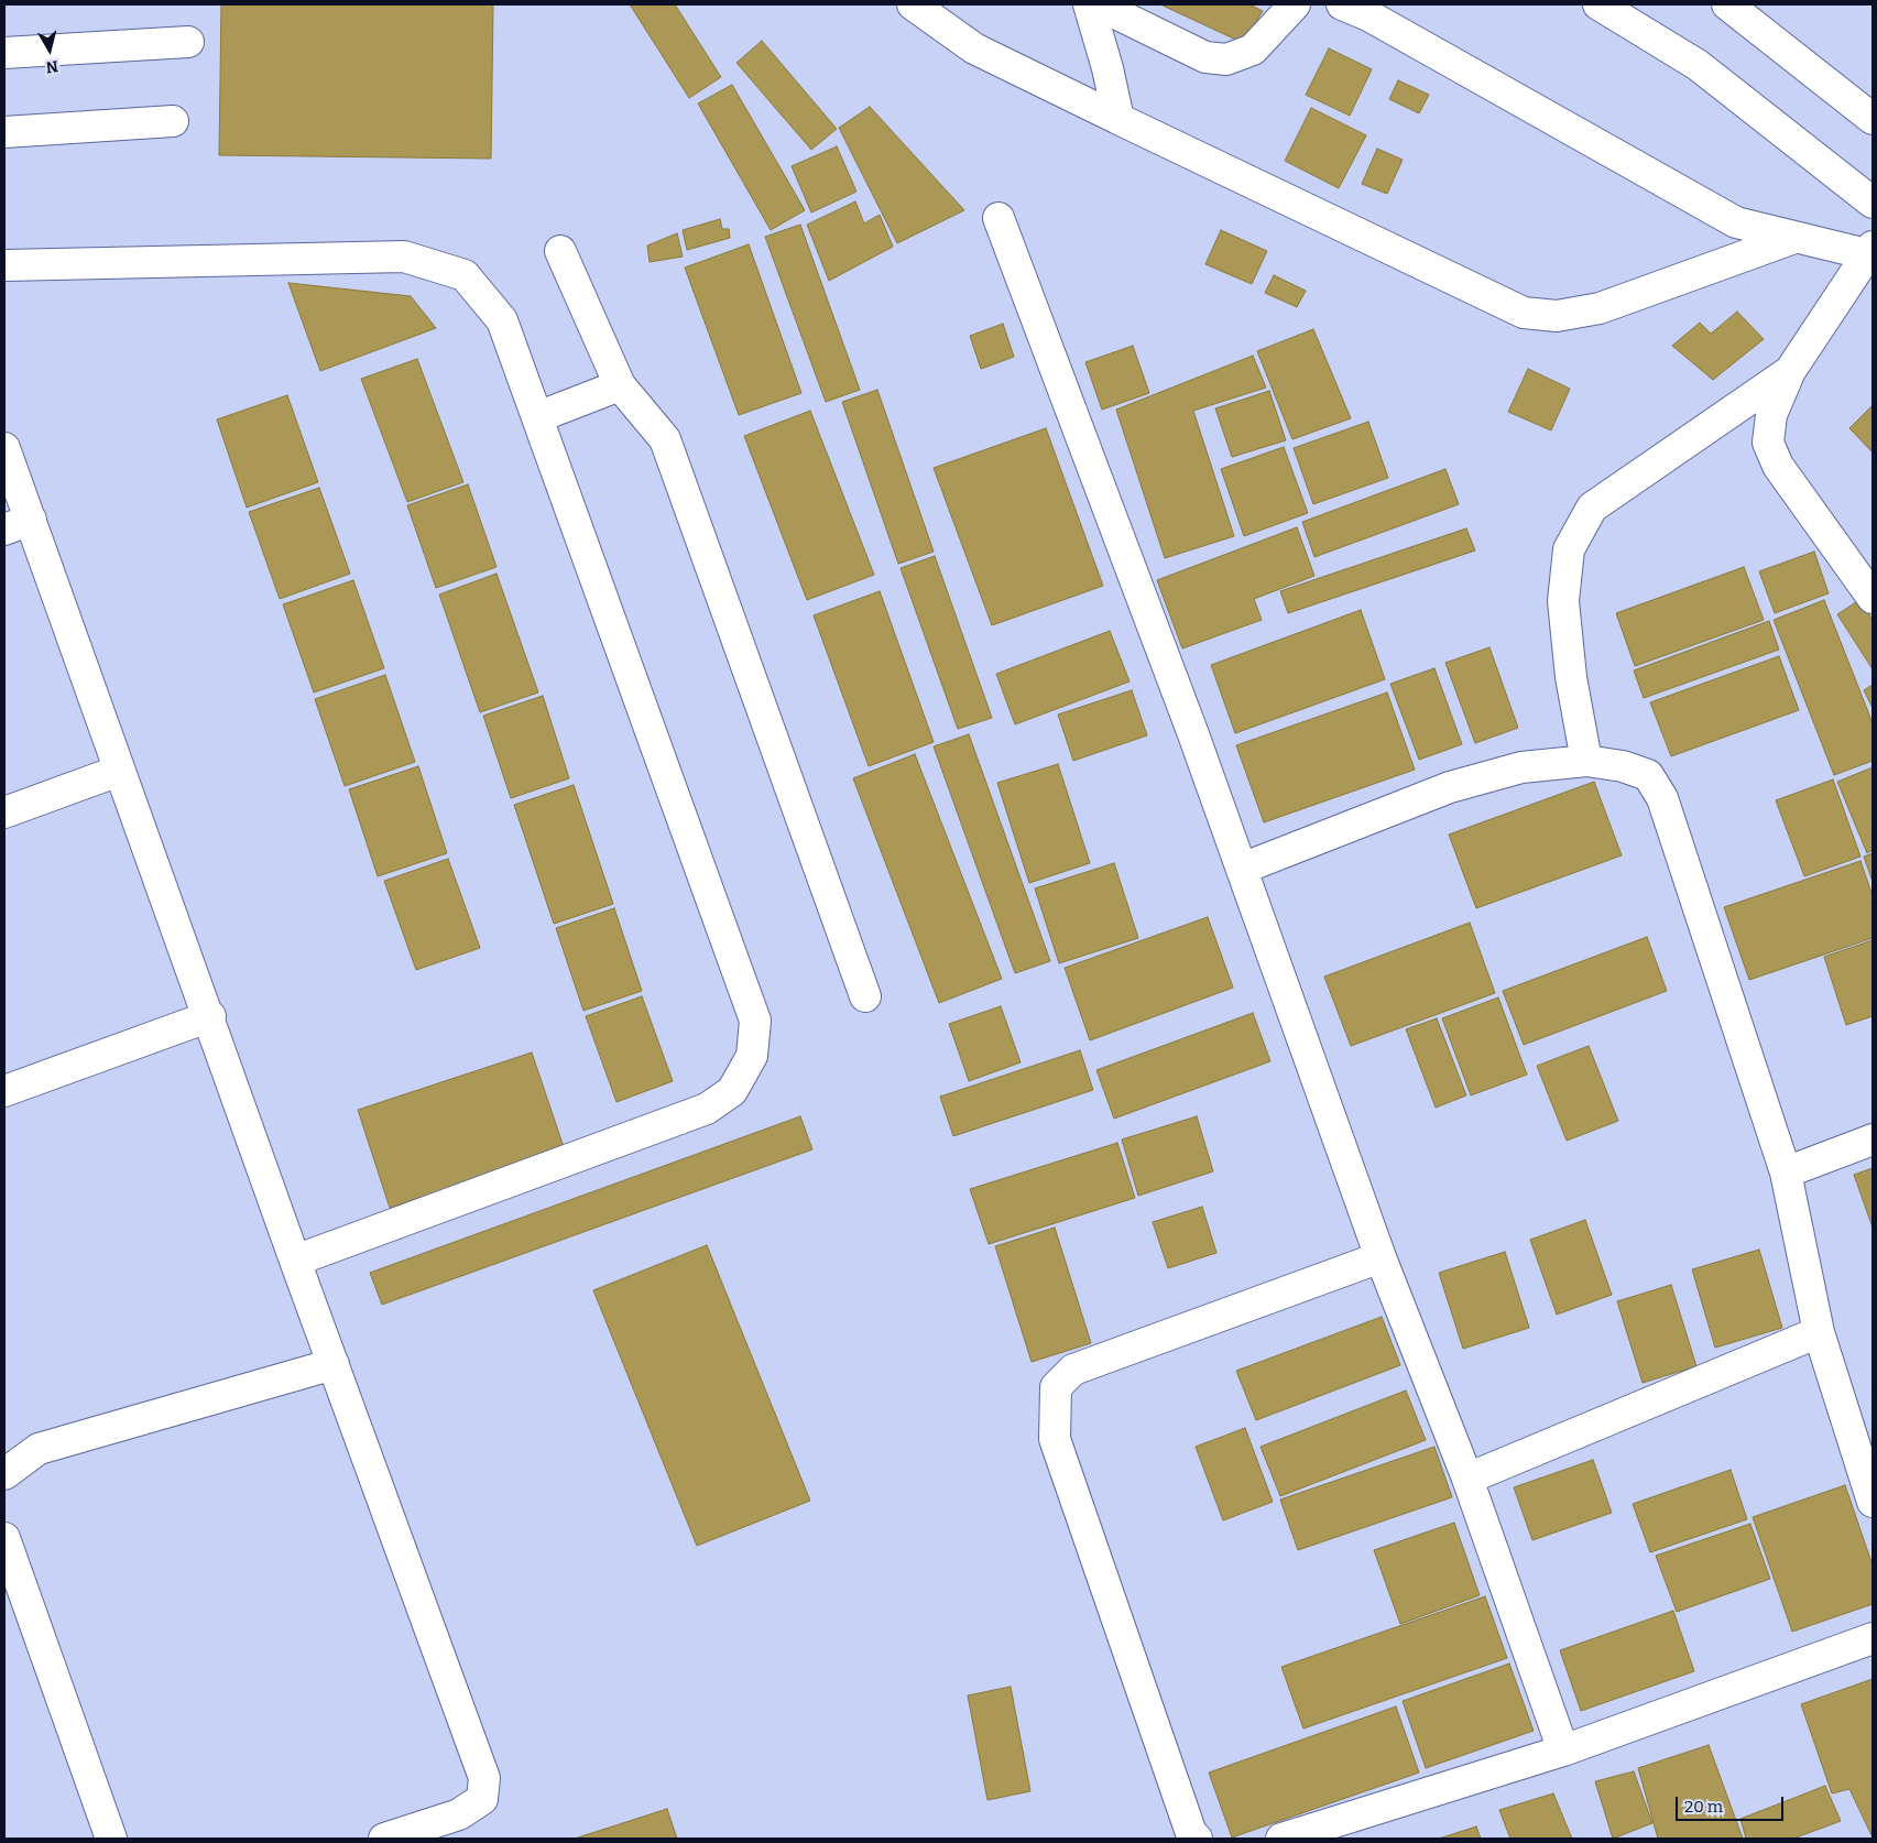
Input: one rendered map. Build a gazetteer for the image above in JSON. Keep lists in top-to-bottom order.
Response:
{
  "scale_bar": "20 m",
  "north": "bottom"
}
